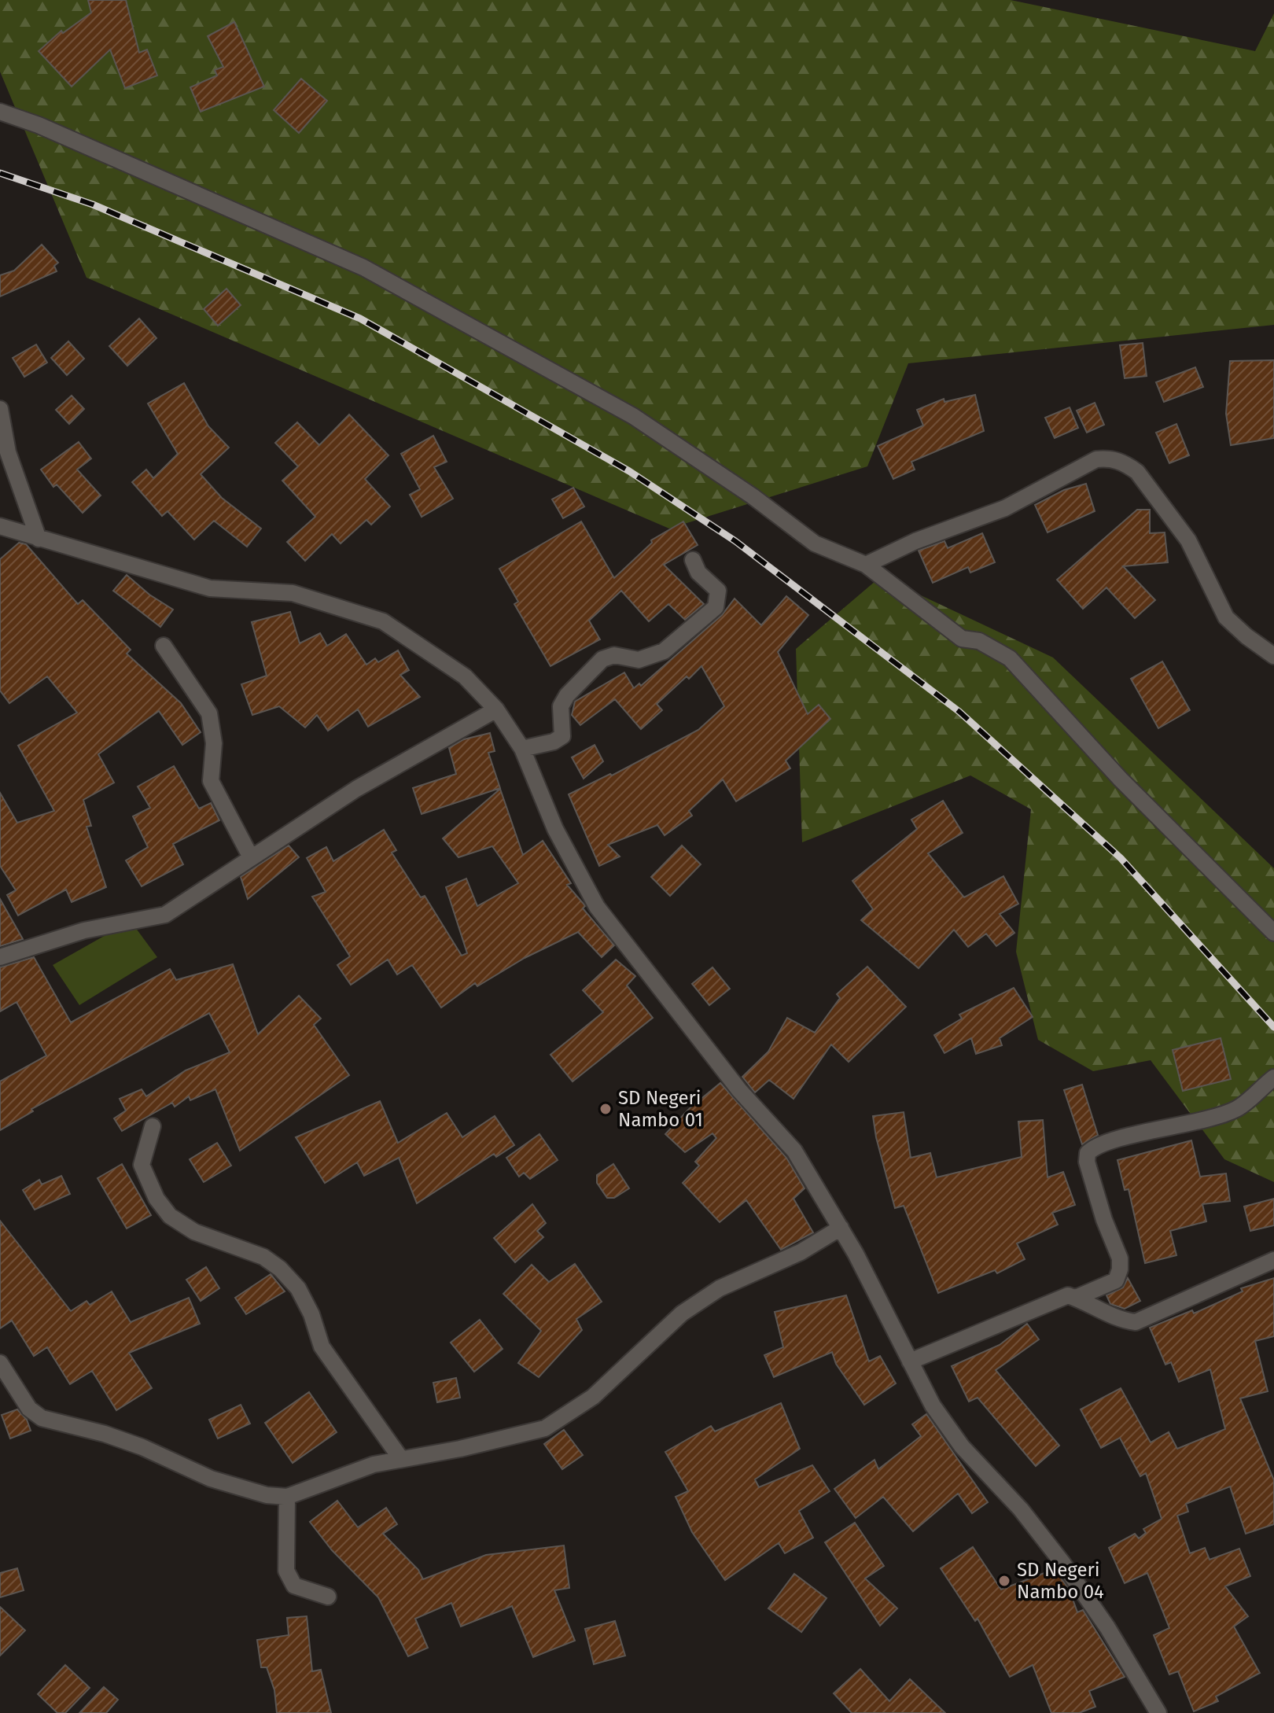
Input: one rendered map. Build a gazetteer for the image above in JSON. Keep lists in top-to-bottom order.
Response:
{
  "places": ["SD Negeri Nambo 01", "SD Negeri Nambo 04"]
}
